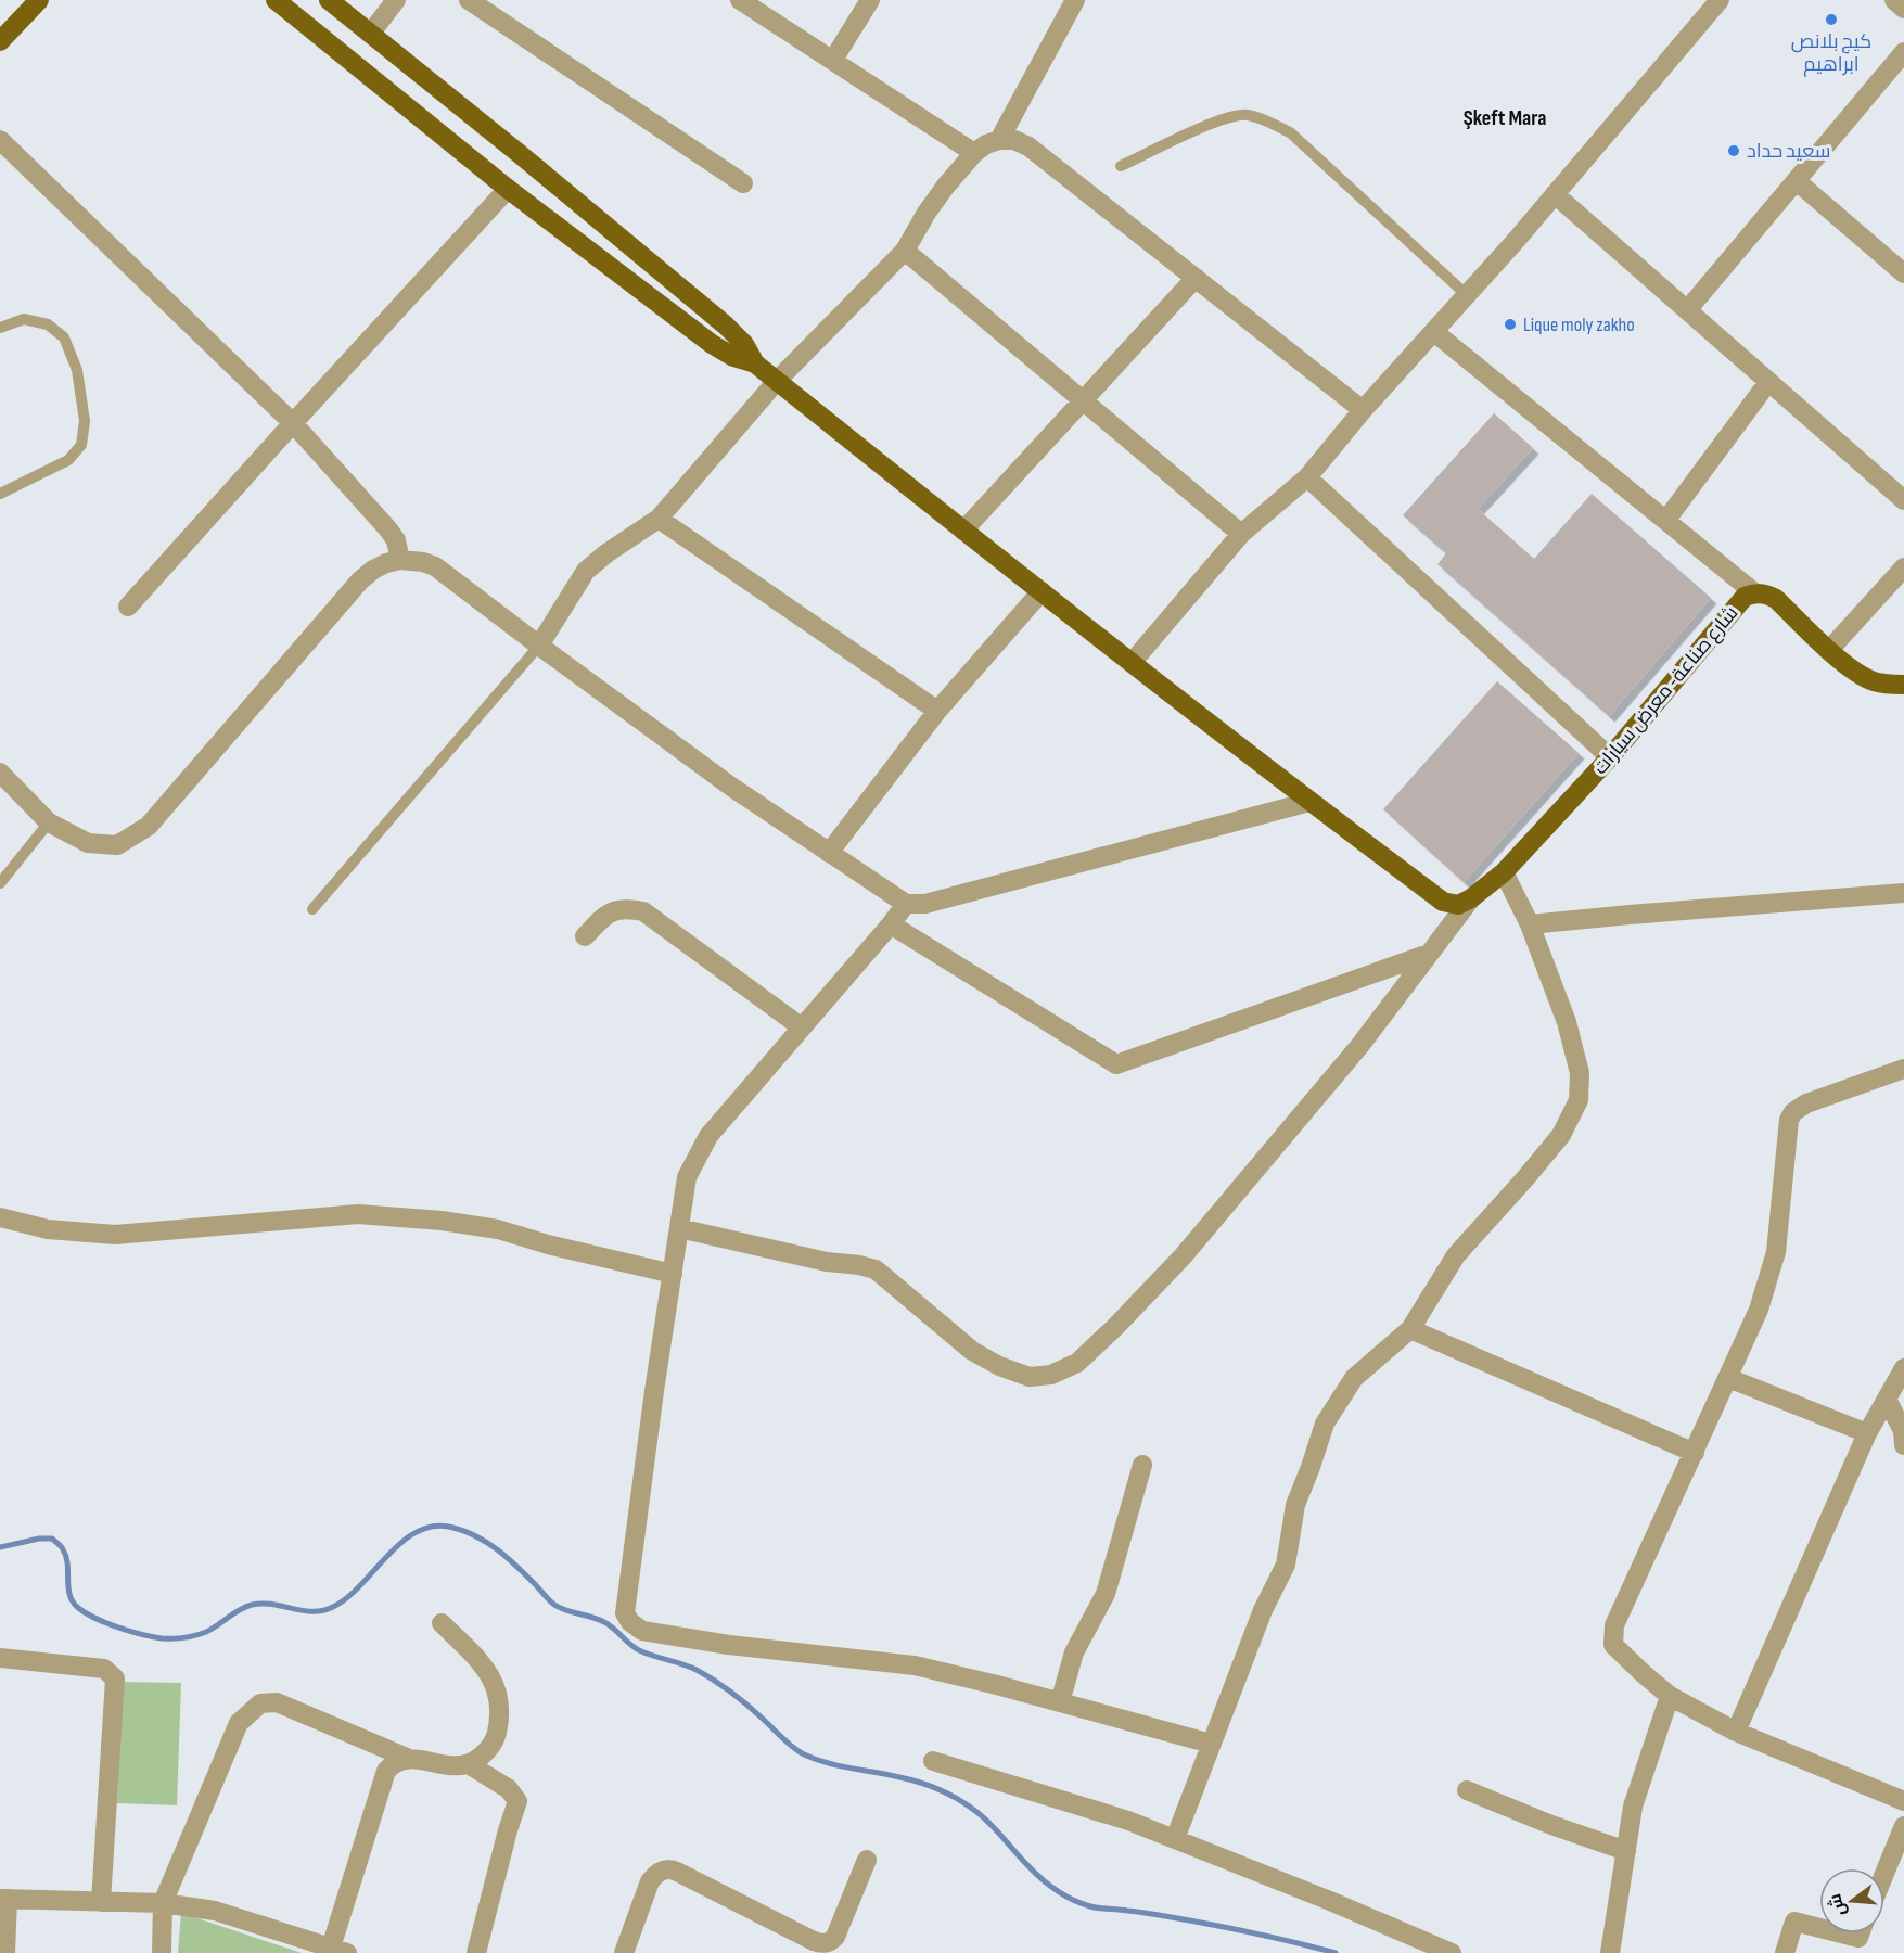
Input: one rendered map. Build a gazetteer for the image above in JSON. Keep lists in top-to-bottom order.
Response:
{
  "streets": {
    "main road": ["شارع صناعة- معرض سيارات"]
  },
  "districts": ["Şkeft Mara"],
  "places": ["كيج بلانص ابراهيم", "سعيد حداد", "Lique moly zakho"],
  "north": "left"
}
